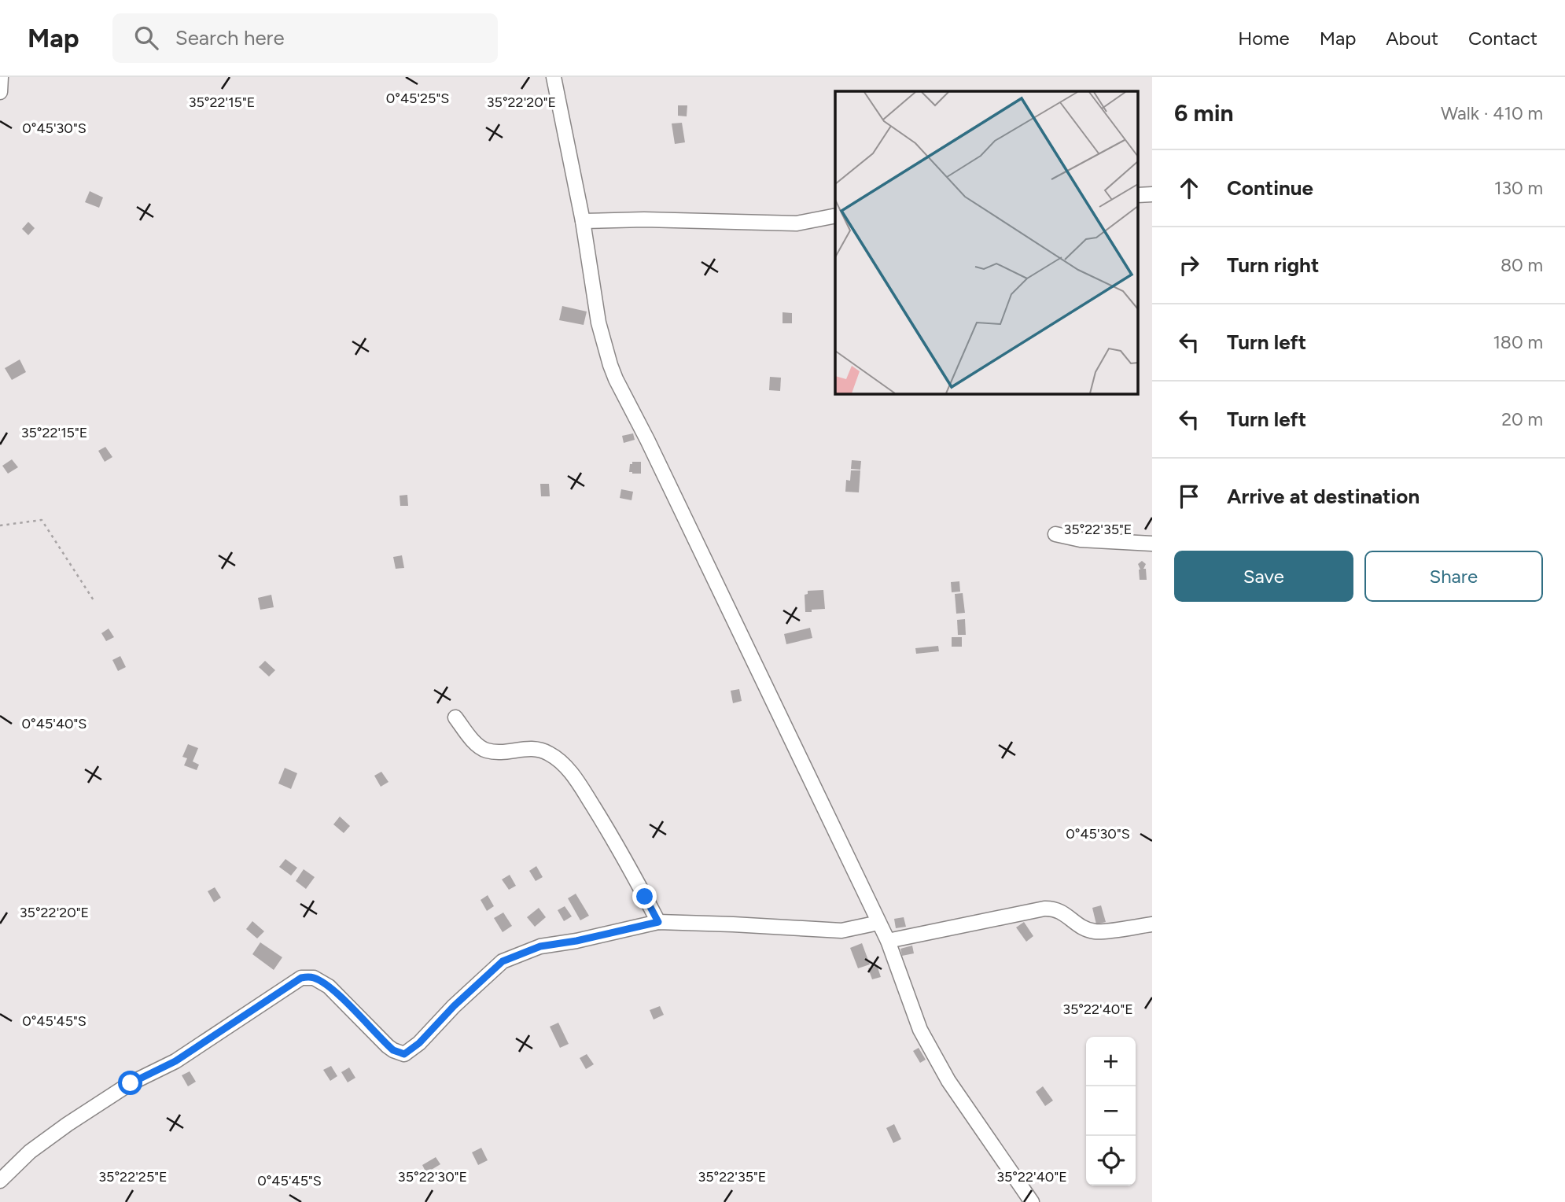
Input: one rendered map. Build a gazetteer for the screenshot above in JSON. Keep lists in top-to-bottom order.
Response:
{
  "page": {
    "header": "Map",
    "search": "Search here",
    "nav": [
      "Home",
      "Map",
      "About",
      "Contact"
    ],
    "heading": ["6 min", "Walk · 410 m"],
    "list": [
      ["Continue", "130 m"],
      ["Turn right", "80 m"],
      ["Turn left", "180 m"],
      ["Turn left", "20 m"],
      "Arrive at destination"
    ],
    "buttons": ["Save", "Share"],
    "map_buttons": ["+", "−"]
  },
  "coordinates": [
    "0°45'25\"S",
    "35°22'15\"E",
    "35°22'20\"E",
    "0°45'30\"S",
    "35°22'35\"E",
    "0°45'40\"S",
    "35°22'40\"E",
    "0°45'45\"S",
    "35°22'25\"E",
    "35°22'30\"E"
  ]
}
